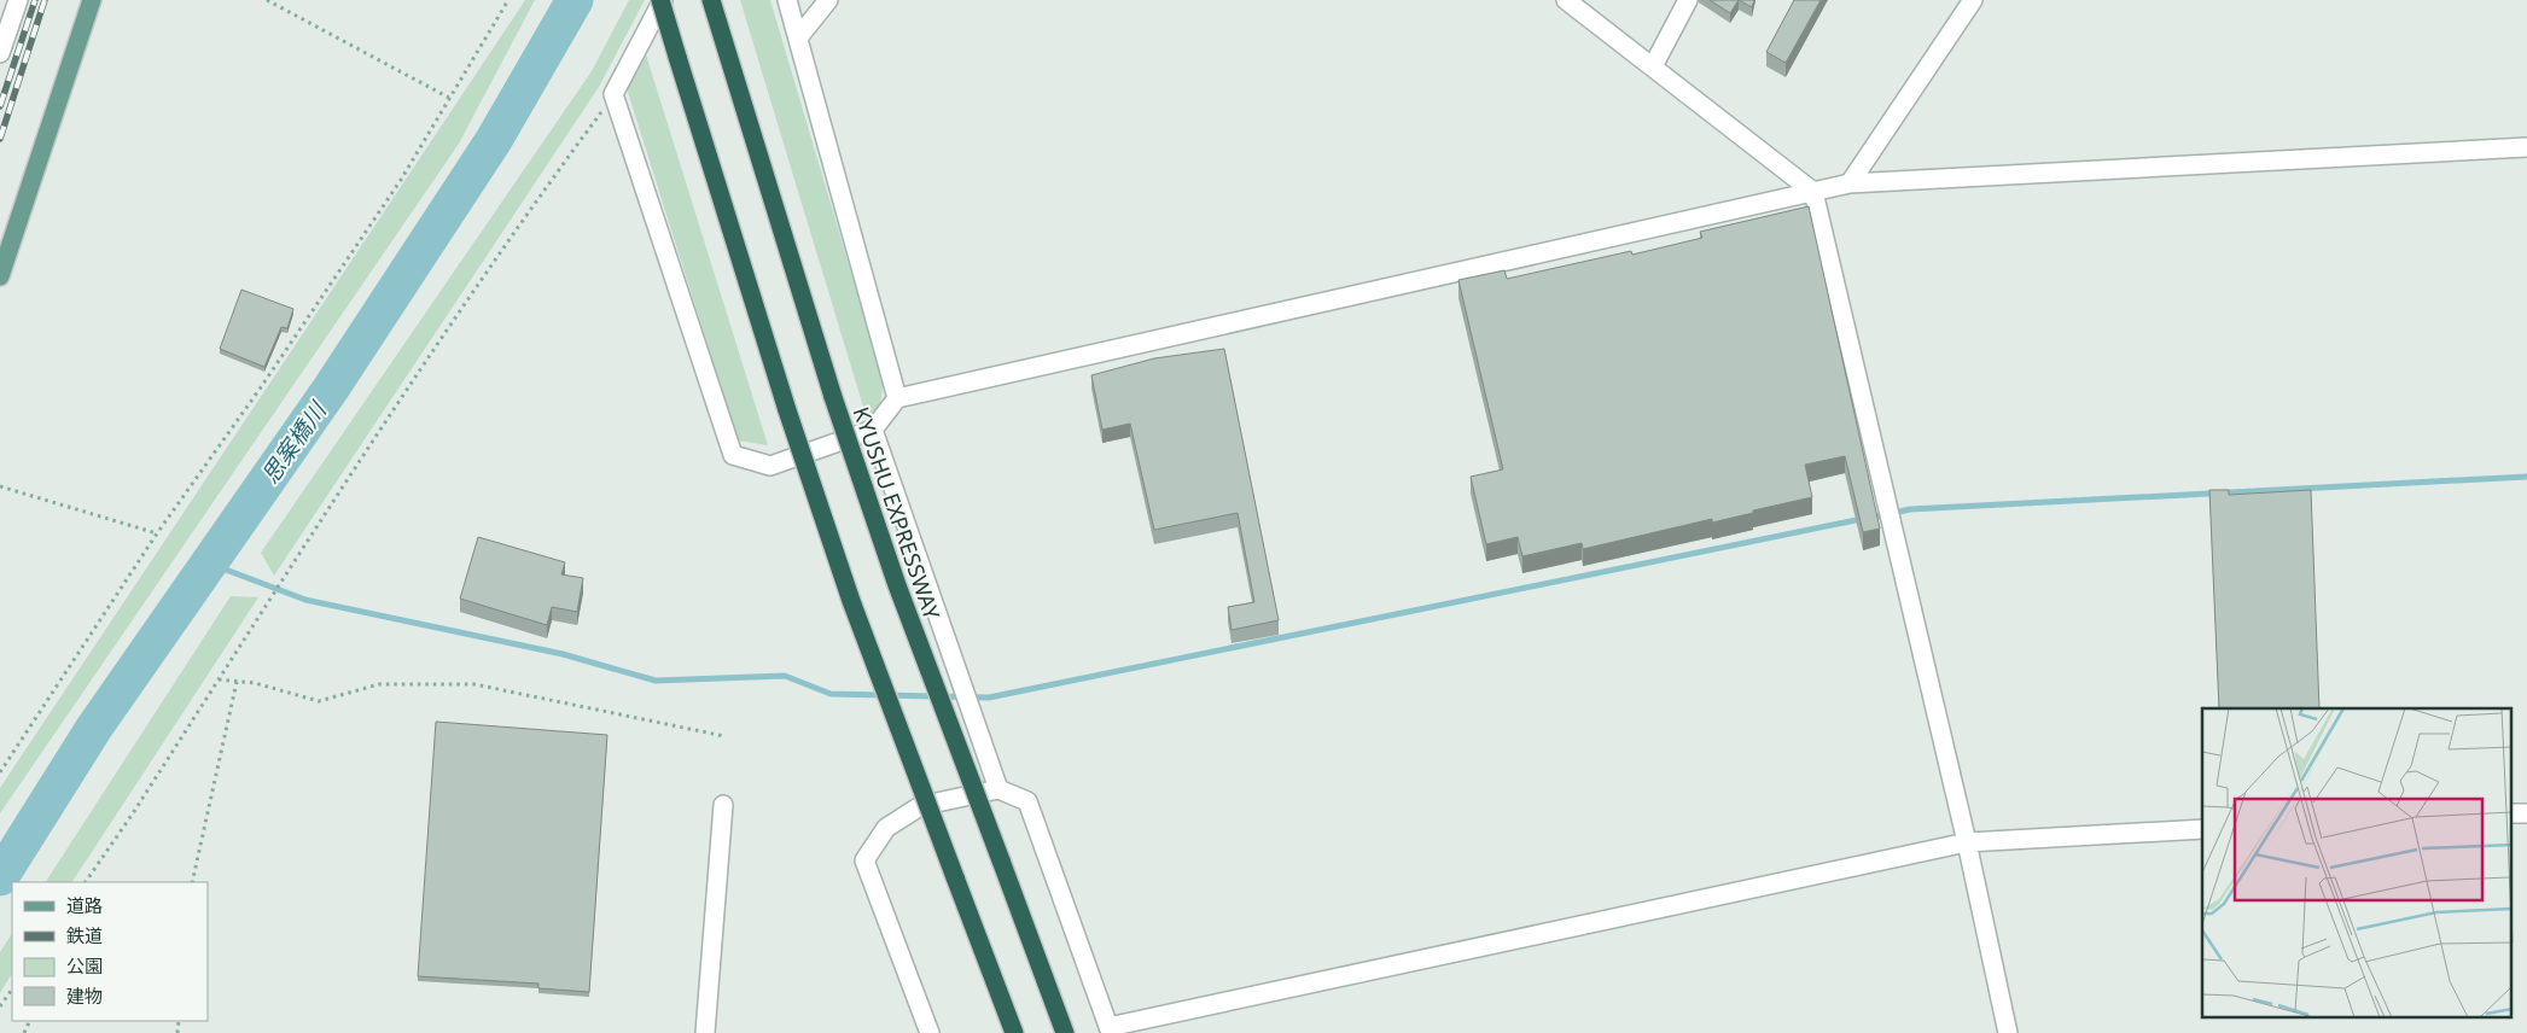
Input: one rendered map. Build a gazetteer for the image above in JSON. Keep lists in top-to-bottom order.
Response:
{
  "streets": {
    "highway": ["KYUSHU EXPRESSWAY"]
  },
  "water": ["思案橋川"],
  "legend": [
    "道路",
    "鉄道",
    "公園",
    "建物"
  ]
}
